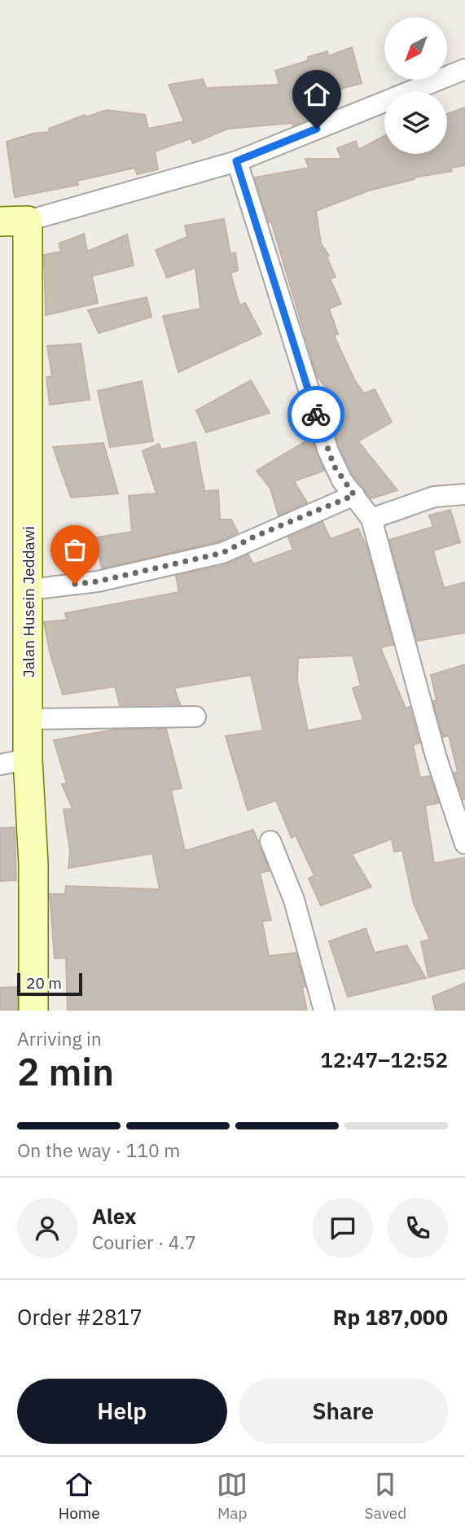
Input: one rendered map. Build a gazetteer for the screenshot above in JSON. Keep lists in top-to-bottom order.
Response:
{
  "streets": {
    "street": ["Jalan Husein Jeddawi"]
  },
  "scale_bar": "20 m",
  "north": "bottom left",
  "page": {
    "scale": "20 m",
    "heading": ["2 min", "Arriving in", "12:47–12:52"],
    "panel": [
      "Alex",
      "Courier · 4.7",
      "Order #2817",
      "Rp 187,000"
    ],
    "bar": "On the way · 110 m",
    "buttons": ["Help", "Share"],
    "tabs": ["Home", "Map", "Saved"]
  }
}
